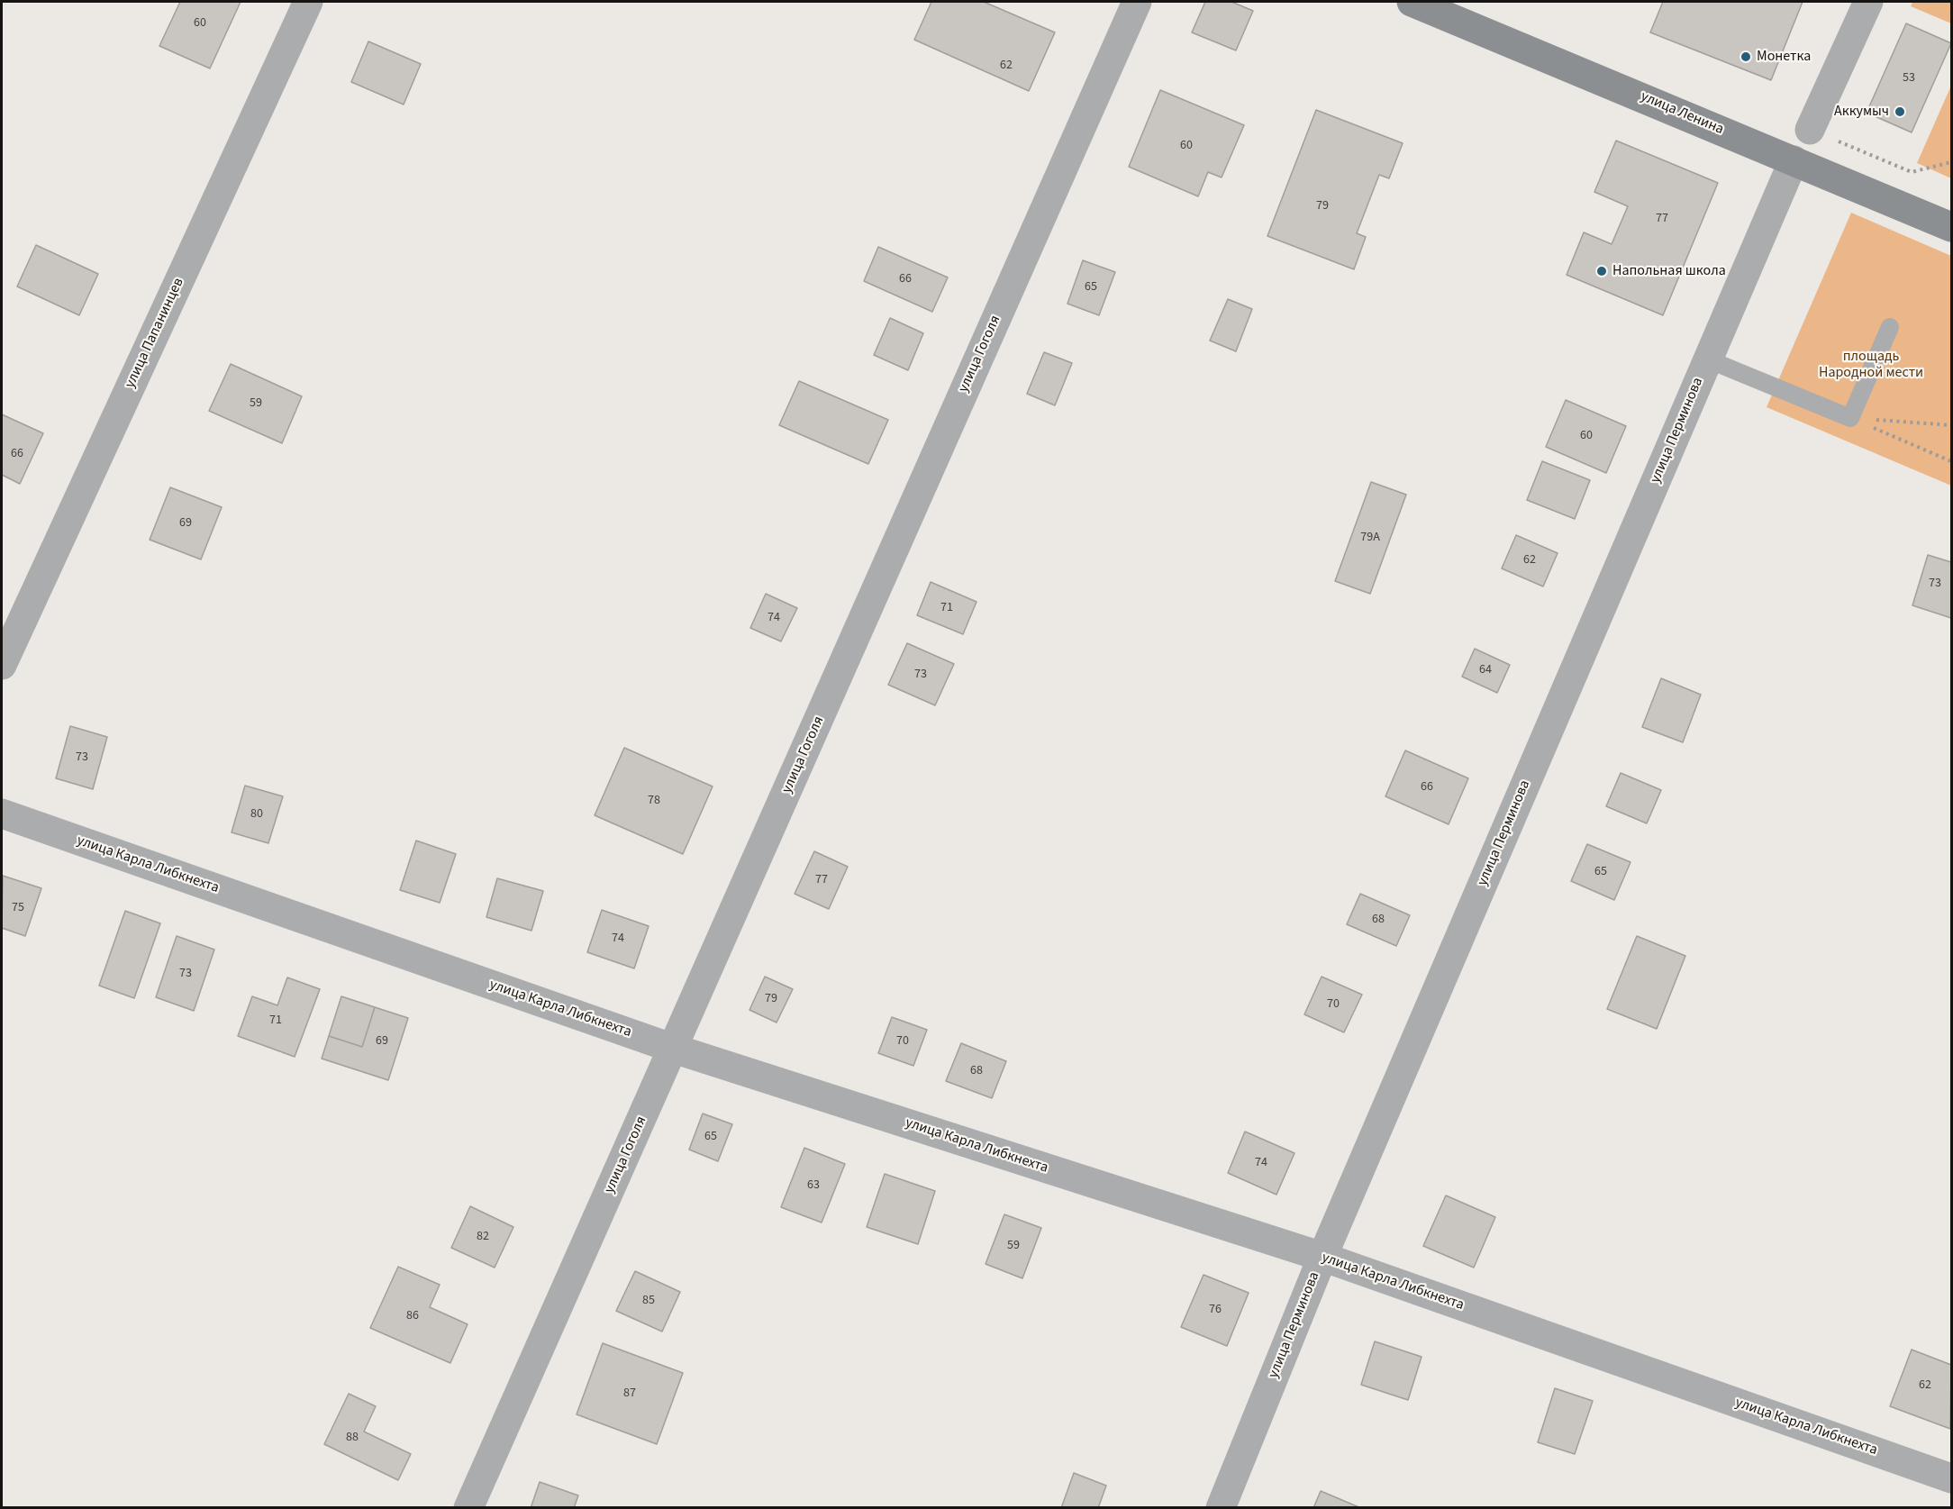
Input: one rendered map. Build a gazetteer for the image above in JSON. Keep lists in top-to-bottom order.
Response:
{
  "streets": {
    "street": [
      "улица Ленина",
      "улица Папанинцев",
      "улица Гоголя",
      "улица Перминова",
      "улица Карла Либкнехта"
    ]
  },
  "crossings": [
    ["улица Ленина", "улица Перминова"],
    ["улица Гоголя", "улица Карла Либкнехта"],
    ["улица Перминова", "улица Карла Либкнехта"]
  ],
  "parks": ["площадь Народной мести"],
  "places": ["Монетка", "Аккумыч", "Напольная школа"],
  "house_numbers": [
    "60",
    "62",
    "53",
    "60",
    "79",
    "77",
    "66",
    "65",
    "59",
    "60",
    "66",
    "69",
    "79А",
    "62",
    "73",
    "71",
    "74",
    "64",
    "73",
    "73",
    "66",
    "78",
    "80",
    "65",
    "77",
    "75",
    "68",
    "74",
    "73",
    "79",
    "70",
    "71",
    "69",
    "70",
    "68",
    "65",
    "74",
    "63",
    "82",
    "59",
    "85",
    "76",
    "86",
    "62",
    "87",
    "88"
  ]
}
